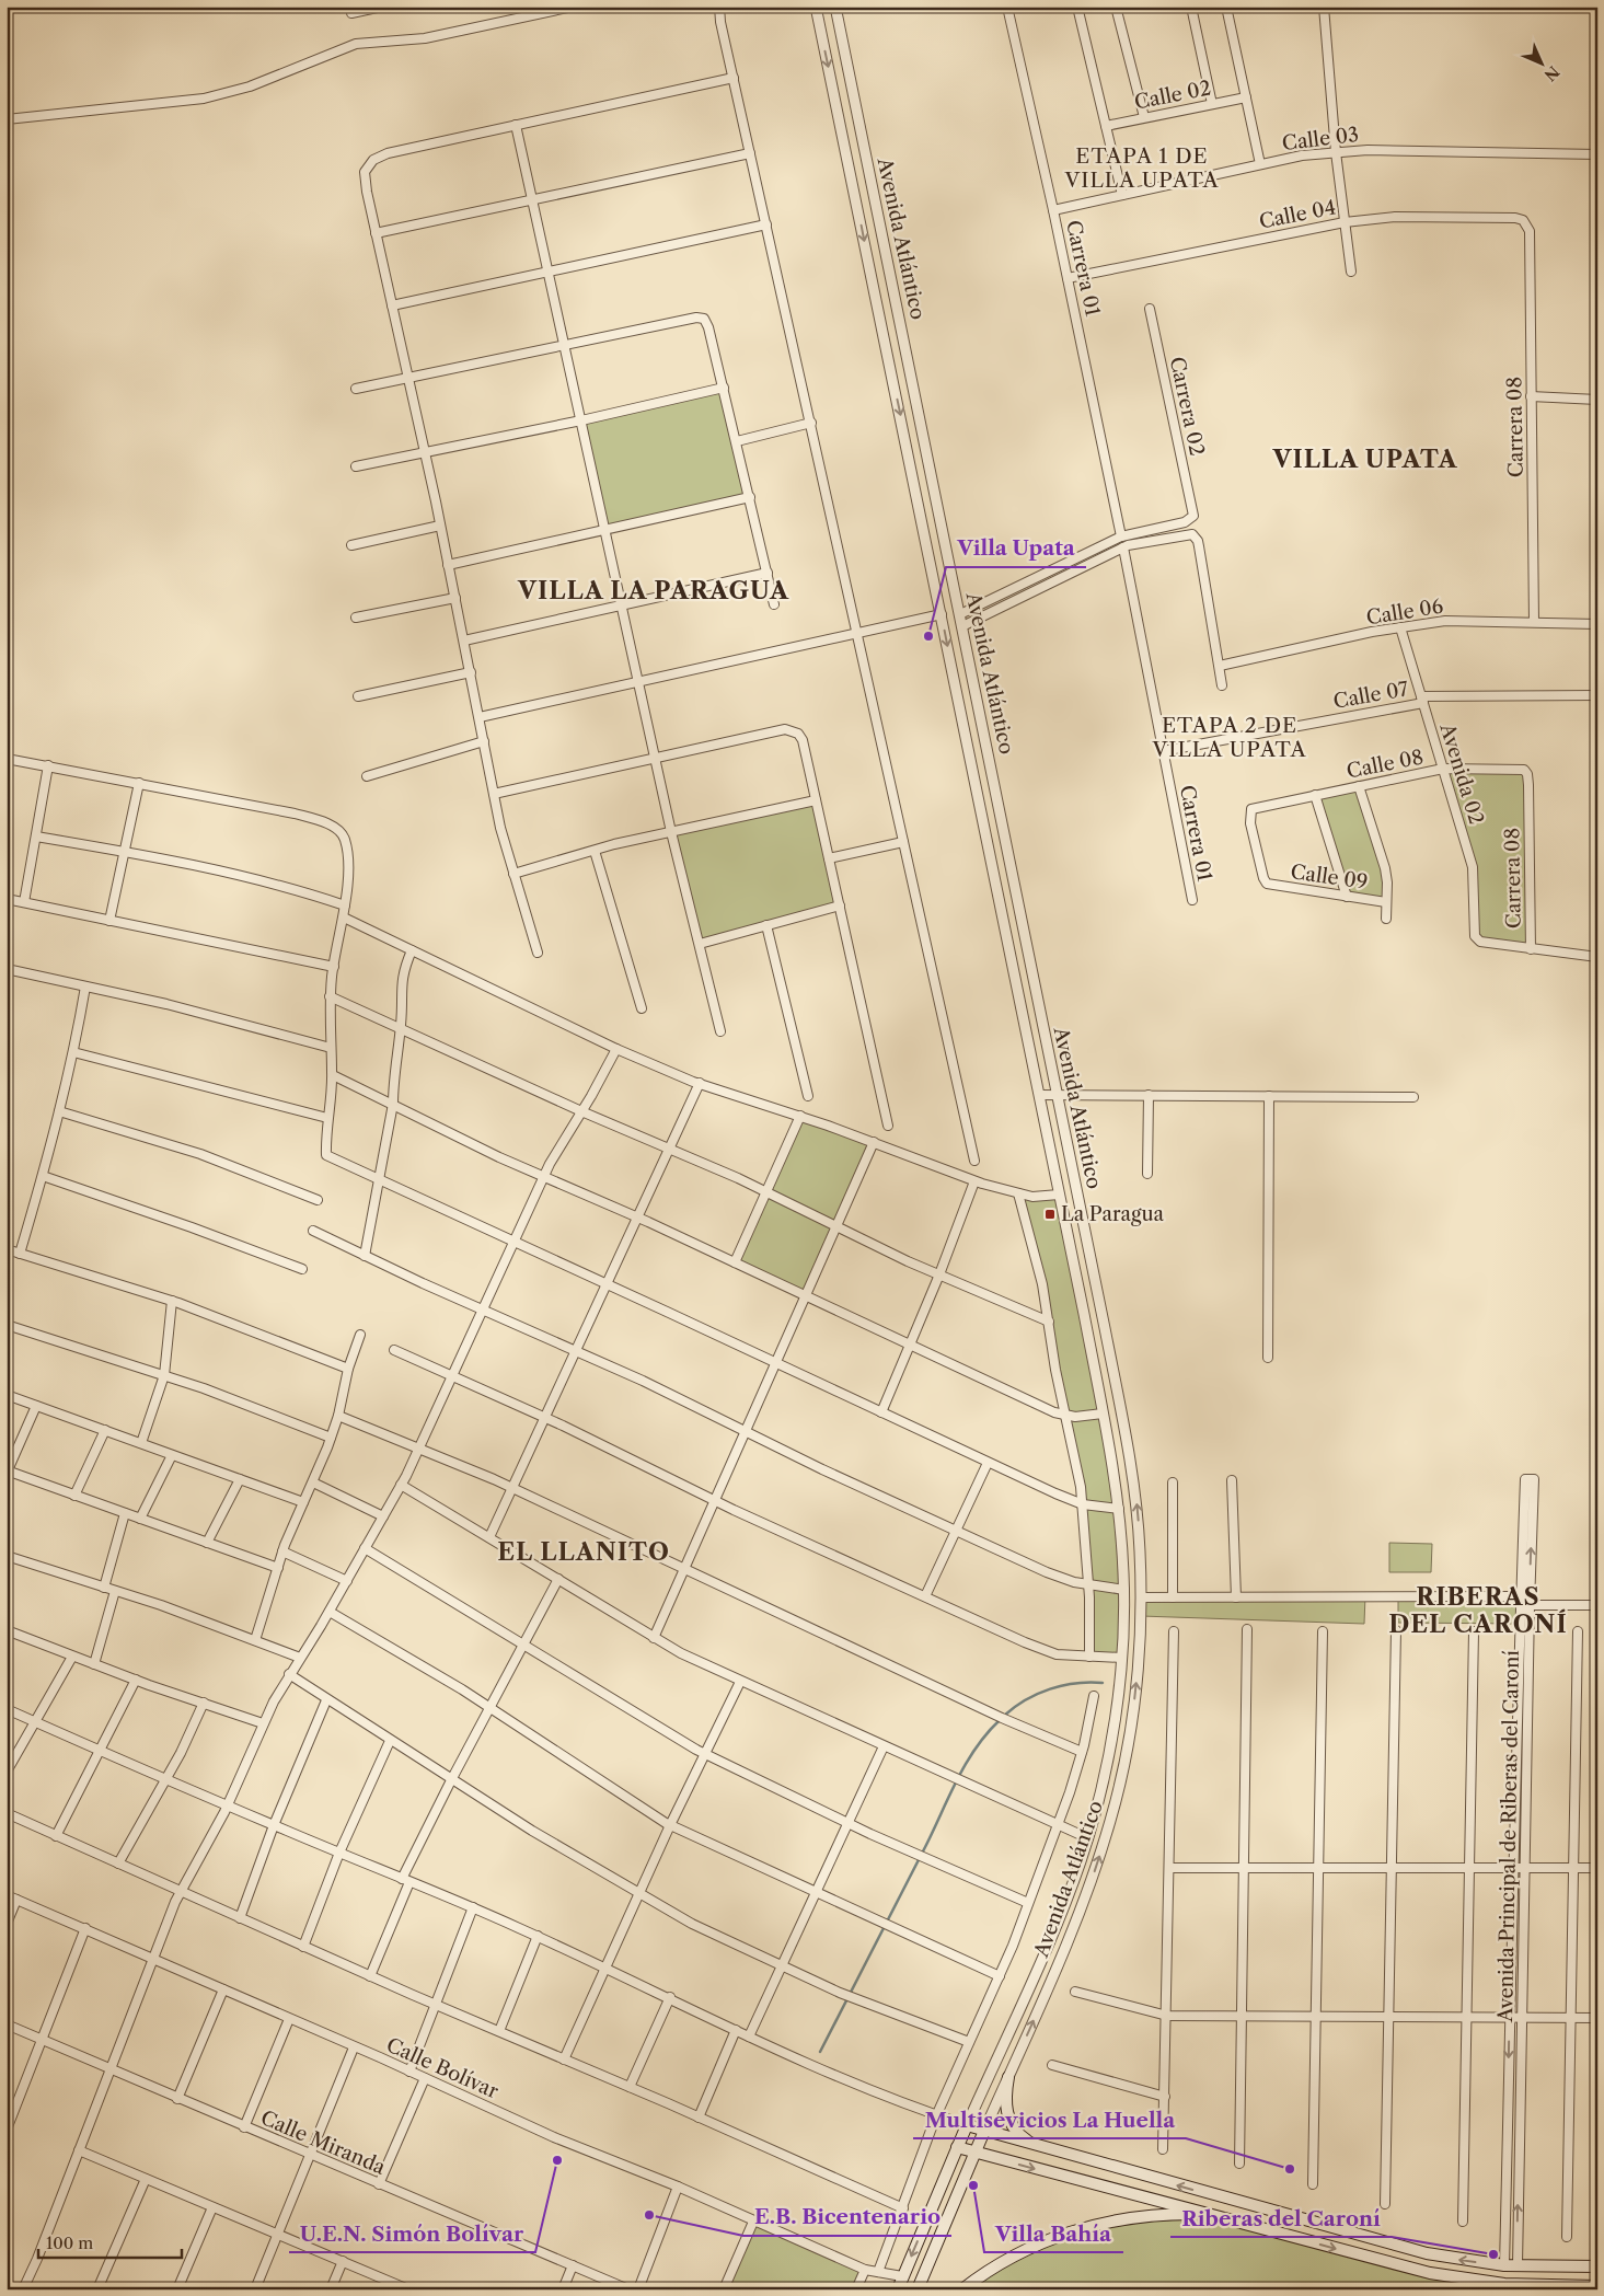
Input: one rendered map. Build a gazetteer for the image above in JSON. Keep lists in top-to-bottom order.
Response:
{
  "streets": {
    "main road": ["Avenida Atlántico"],
    "street": [
      "Calle 02",
      "Calle 03",
      "Calle 04",
      "Carrera 01",
      "Carrera 02",
      "Carrera 08",
      "Calle 06",
      "Calle 07",
      "Calle 08",
      "Avenida 02",
      "Calle 09",
      "Avenida Principal de Riberas del Caroní",
      "Calle Bolívar",
      "Calle Miranda"
    ]
  },
  "crossings": [
    ["Calle 03", "Carrera 01"],
    ["Calle 04", "Carrera 01"],
    ["Calle 04", "Carrera 08"],
    ["Carrera 01", "Carrera 02"],
    ["Carrera 01", "Calle 07"],
    ["Carrera 08", "Calle 06"],
    ["Carrera 08", "Calle 08"],
    ["Carrera 08", "Avenida 02"],
    ["Calle 06", "Avenida 02"],
    ["Calle 07", "Avenida 02"],
    ["Calle 08", "Avenida 02"],
    ["Calle 08", "Calle 09"]
  ],
  "districts": [
    "ETAPA 1 DE VILLA UPATA",
    "VILLA UPATA",
    "VILLA LA PARAGUA",
    "ETAPA 2 DE VILLA UPATA",
    "EL LLANITO",
    "RIBERAS DEL CARONÍ"
  ],
  "places": {
    "other": [
      "Villa Upata",
      "U.E.N. Simón Bolívar",
      "Multisevicios La Huella",
      "Villa Bahía",
      "E.B. Bicentenario",
      "Riberas del Caroní"
    ],
    "transit": ["La Paragua"]
  },
  "scale_bar": "100 m",
  "north": "bottom right"
}
